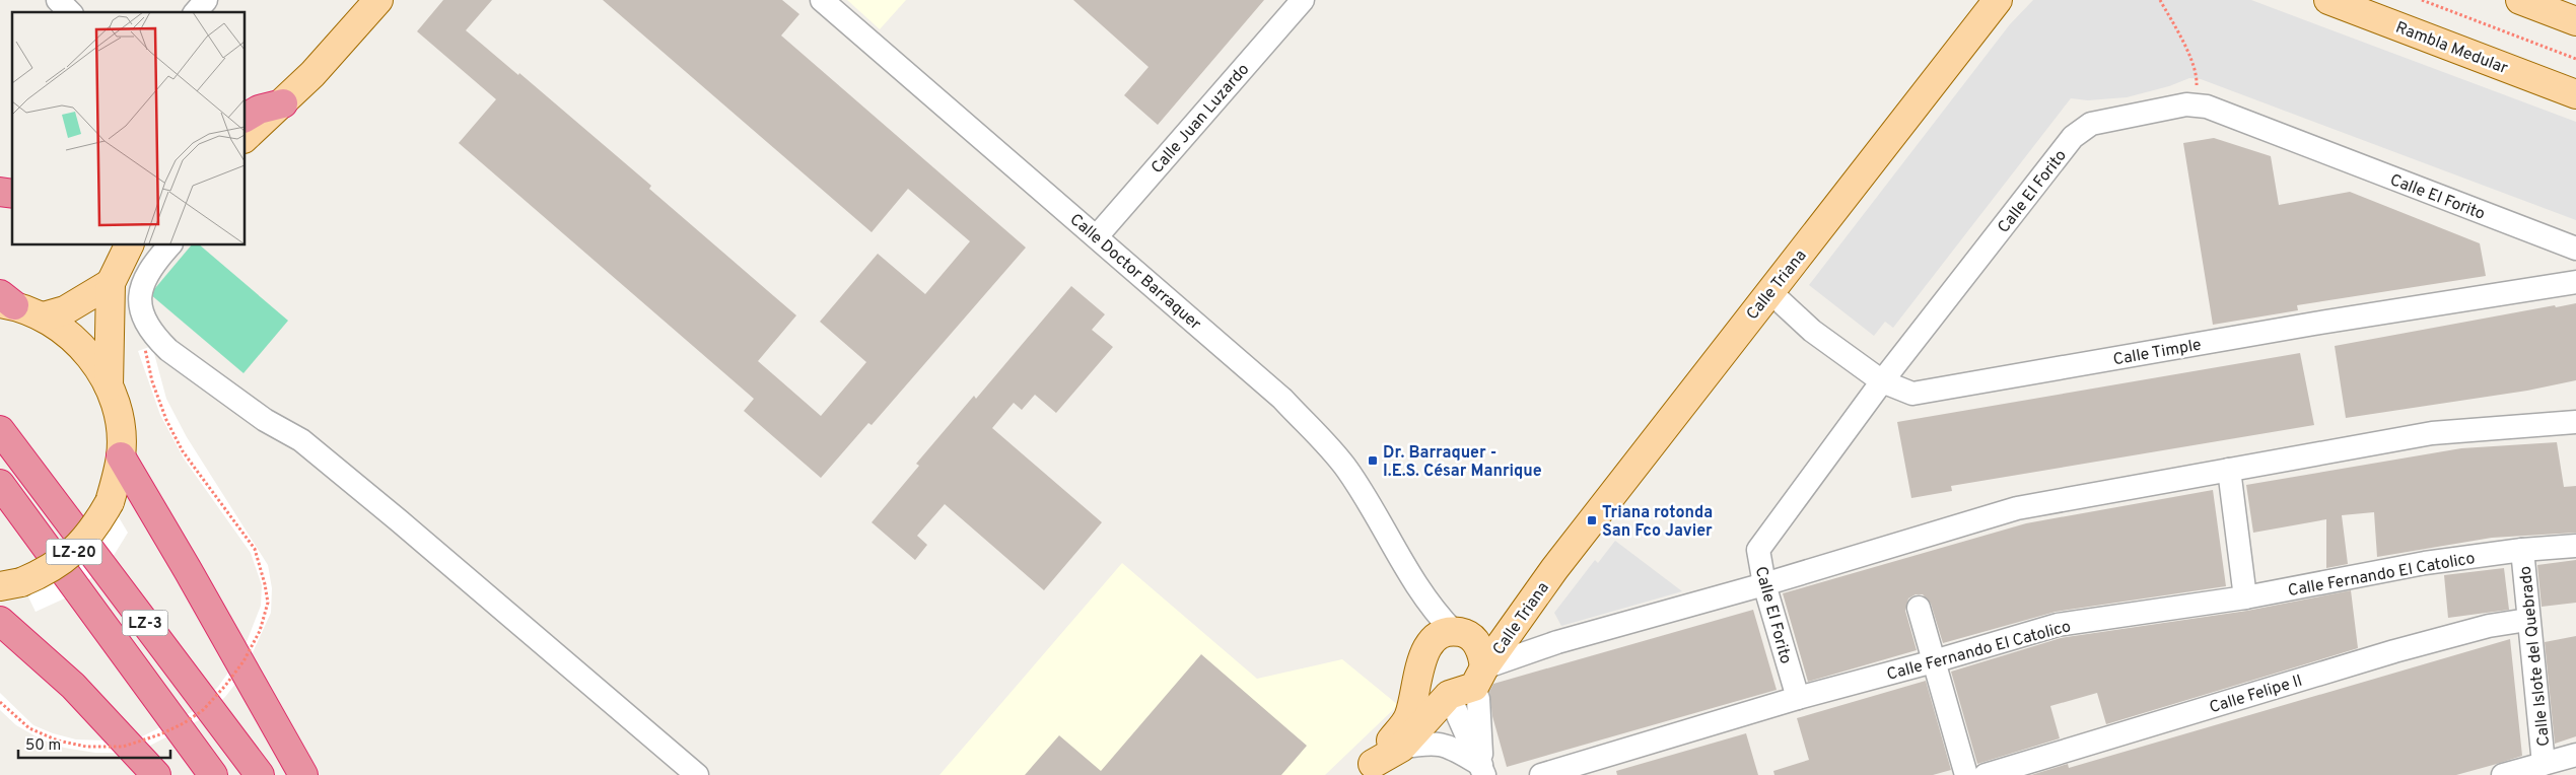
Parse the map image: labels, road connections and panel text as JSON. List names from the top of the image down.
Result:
{
  "streets": {
    "highway": ["LZ-3"],
    "main road": ["Rambla Medular", "Calle Triana", "LZ-20"],
    "street": [
      "Calle Juan Luzardo",
      "Calle El Forito",
      "Calle Doctor Barraquer",
      "Calle Timple",
      "Calle Fernando El Catolico",
      "Calle Islote del Quebrado",
      "Calle Felipe II"
    ]
  },
  "crossings": [
    ["Calle Juan Luzardo", "Calle Doctor Barraquer"],
    ["Calle El Forito", "Calle Timple"],
    ["Calle El Forito", "Calle Fernando El Catolico"],
    ["Calle Doctor Barraquer", "Calle Triana"],
    ["Calle Triana", "Calle Timple"],
    ["Calle Fernando El Catolico", "Calle Islote del Quebrado"],
    ["Calle Islote del Quebrado", "Calle Felipe II"]
  ],
  "places": {
    "transit": ["Dr. Barraquer - I.E.S. César Manrique", "Triana rotonda San Fco Javier"]
  },
  "scale_bar": "50 m"
}
